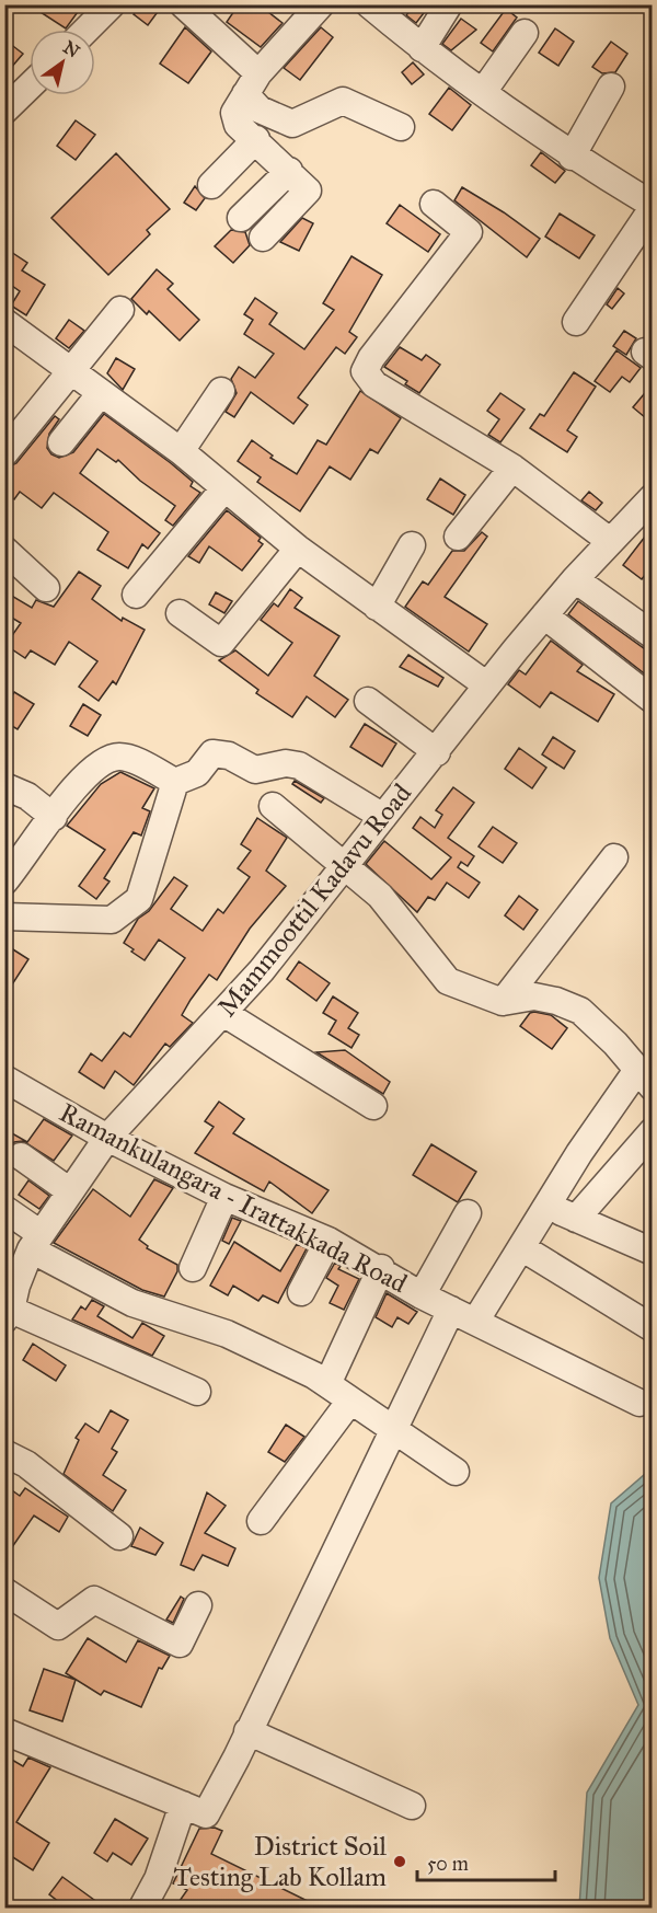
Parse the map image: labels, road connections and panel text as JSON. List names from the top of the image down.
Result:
{
  "streets": {
    "street": ["Mammoottil Kadavu Road", "Ramankulangara - Irattakkada Road"]
  },
  "crossings": [
    ["Mammoottil Kadavu Road", "Ramankulangara - Irattakkada Road"]
  ],
  "places": ["District Soil Testing Lab Kollam"],
  "scale_bar": "50 m",
  "north": "top right"
}
